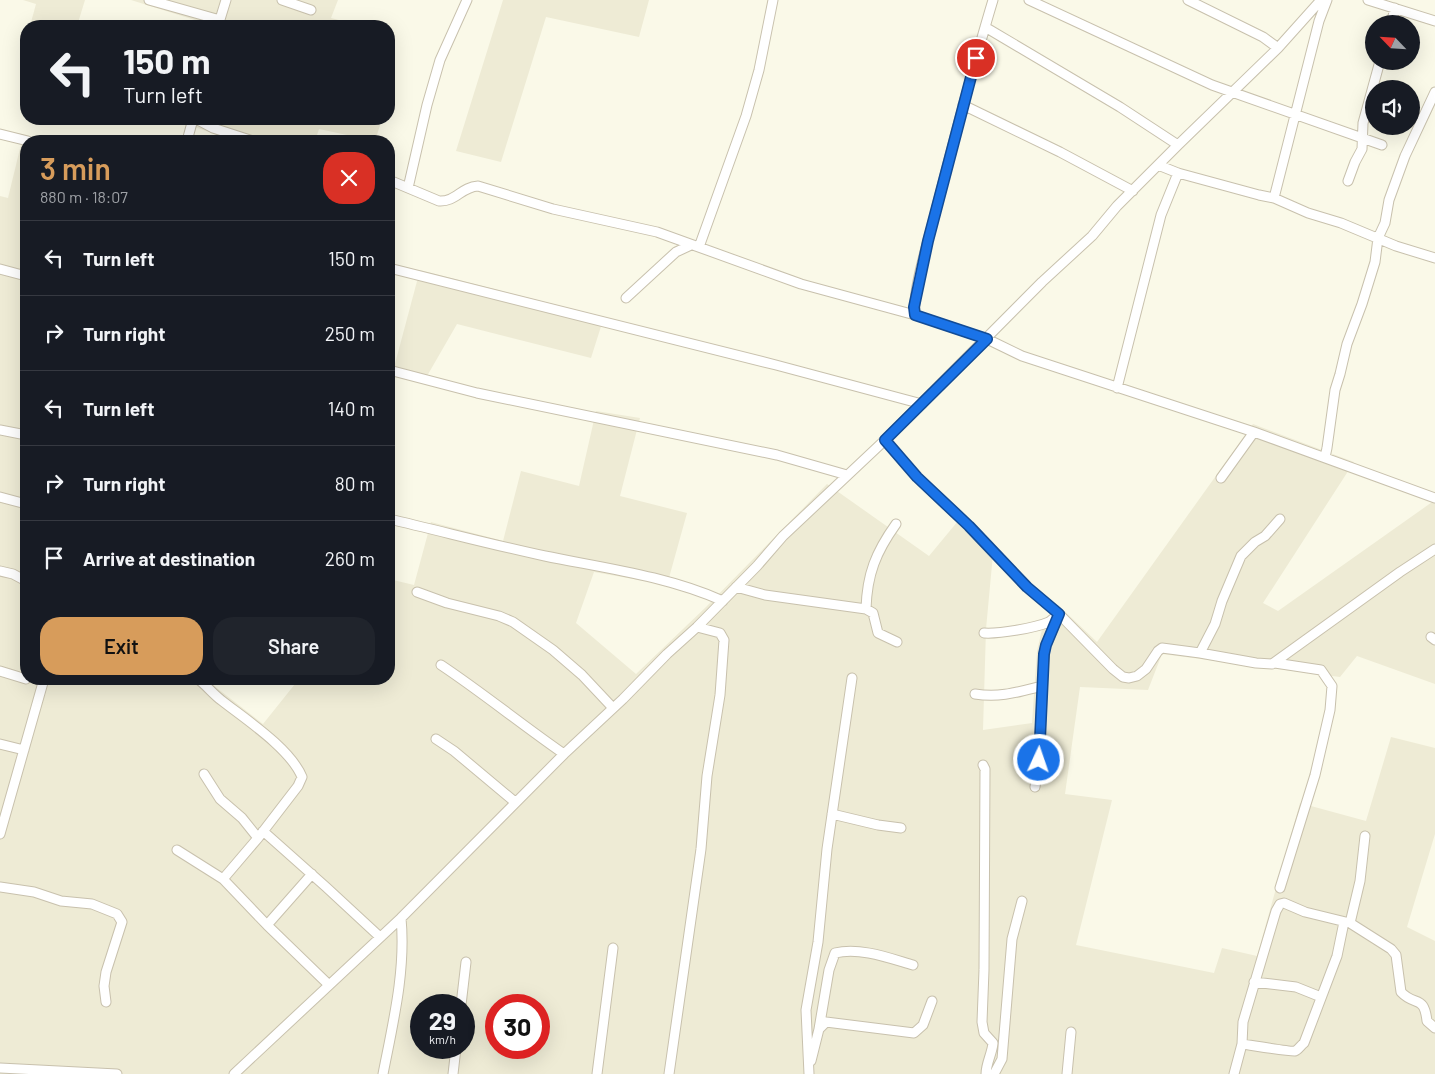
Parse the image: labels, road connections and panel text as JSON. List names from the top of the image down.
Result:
{
  "north": "top left",
  "page": {
    "turn": ["150 m", "Turn left"],
    "heading": ["3 min", "880 m · 18:07"],
    "list": [
      {
        "name": "Turn left",
        "value": "150 m"
      },
      {
        "name": "Turn right",
        "value": "250 m"
      },
      {
        "name": "Turn left",
        "value": "140 m"
      },
      {
        "name": "Turn right",
        "value": "80 m"
      },
      {
        "name": "Arrive at destination",
        "value": "260 m"
      }
    ],
    "buttons": ["Exit", "Share"],
    "speed": "29 km/h",
    "limit": "30"
  }
}
